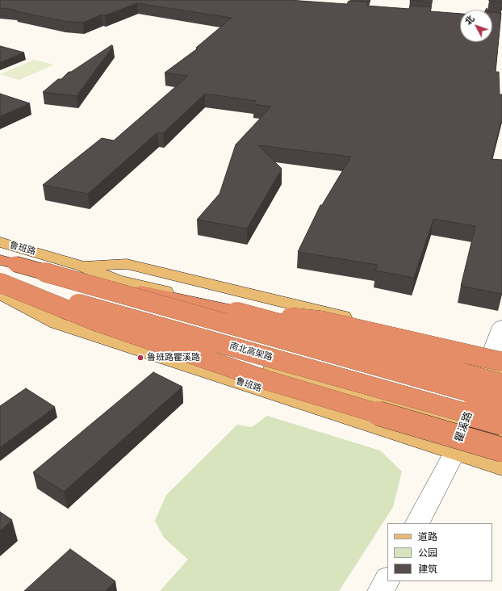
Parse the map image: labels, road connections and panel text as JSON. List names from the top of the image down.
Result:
{
  "streets": {
    "highway": ["南北高架路"],
    "main road": ["鲁班路"],
    "street": ["瞿溪路"]
  },
  "crossings": [
    ["鲁班路", "瞿溪路"]
  ],
  "places": ["鲁班路瞿溪路"],
  "legend": ["道路", "公园", "建筑"],
  "north": "top left"
}
